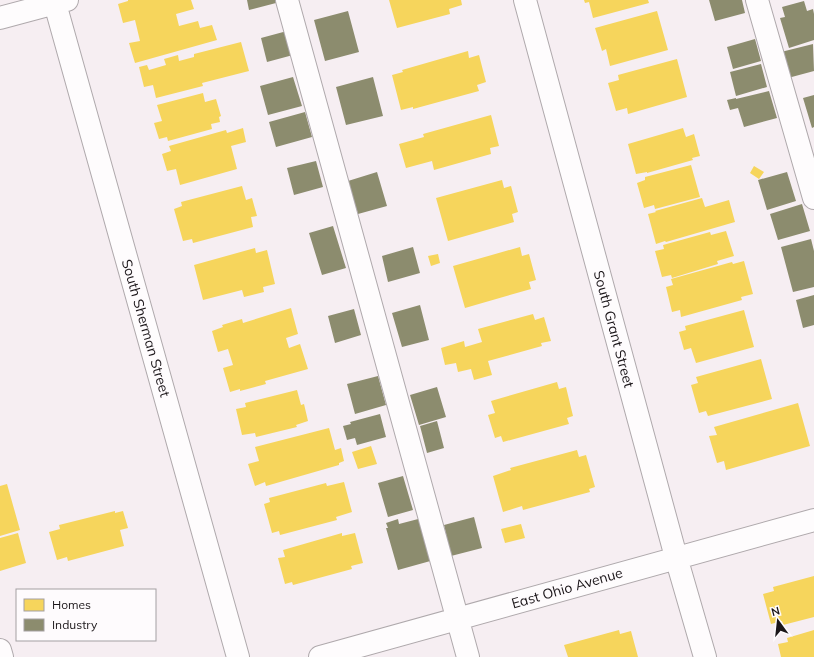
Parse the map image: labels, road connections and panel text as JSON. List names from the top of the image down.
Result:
{
  "streets": {
    "street": ["South Sherman Street", "South Grant Street", "East Ohio Avenue"]
  },
  "crossings": [
    ["South Grant Street", "East Ohio Avenue"]
  ],
  "legend": ["Homes", "Industry"],
  "north": "top"
}
